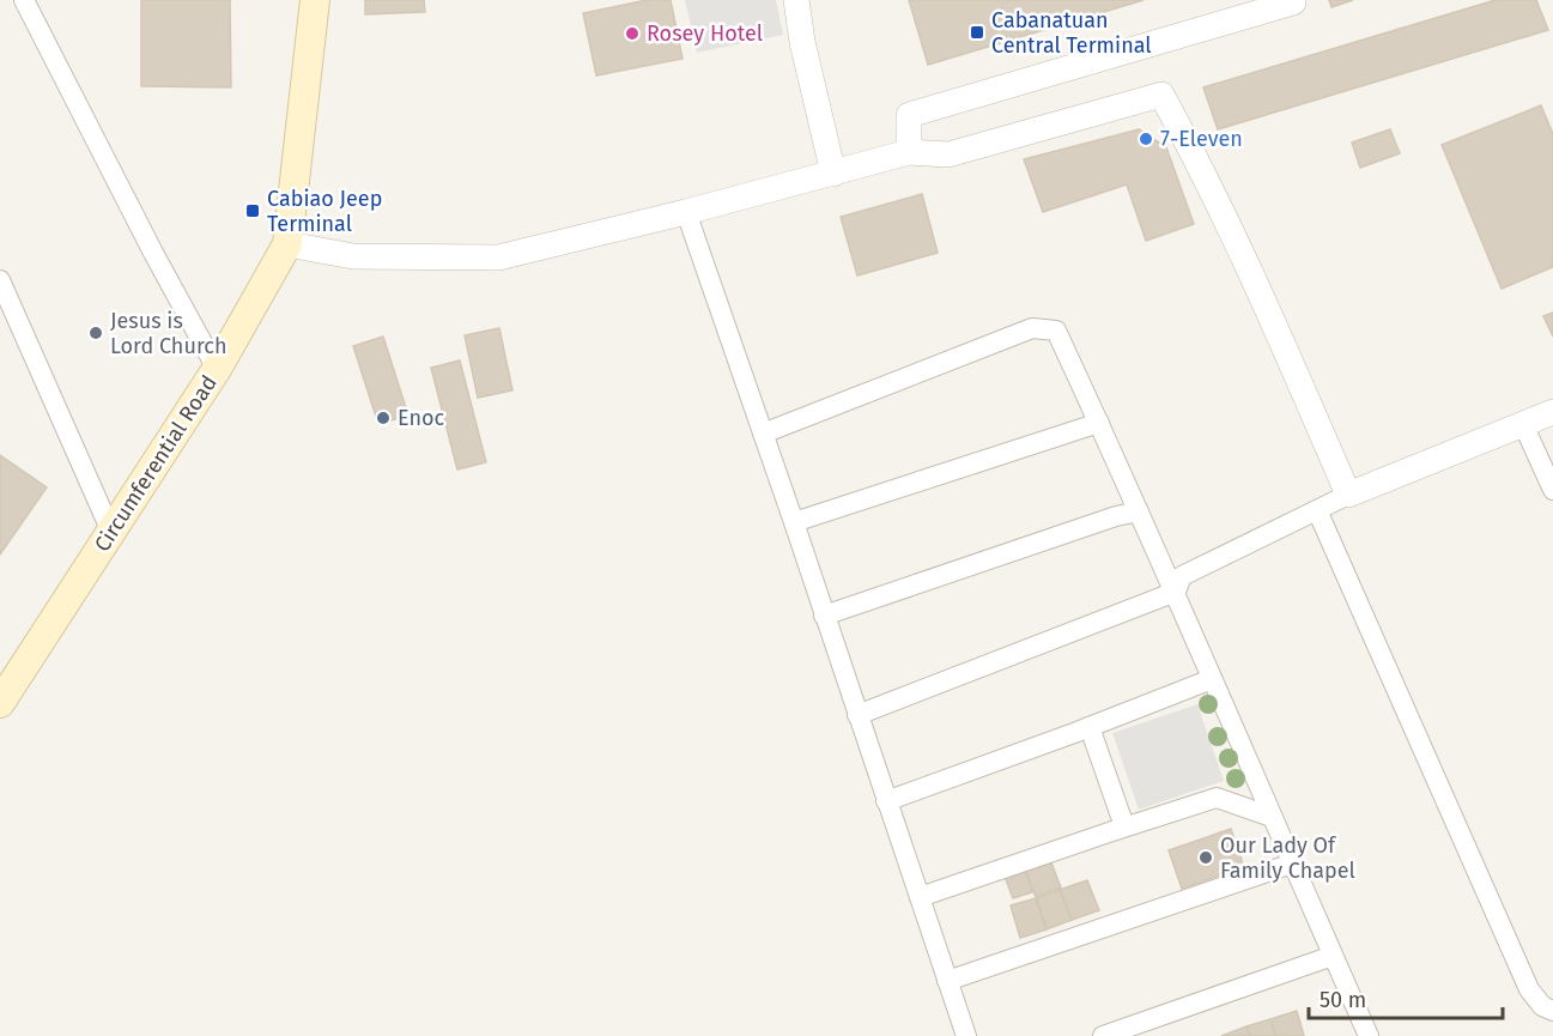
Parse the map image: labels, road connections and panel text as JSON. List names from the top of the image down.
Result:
{
  "streets": {
    "main road": ["Circumferential Road"]
  },
  "places": {
    "transit": ["Cabanatuan Central Terminal", "Cabiao Jeep Terminal"],
    "other": [
      "Rosey Hotel",
      "7-Eleven",
      "Jesus is Lord Church",
      "Enoc",
      "Our Lady Of Family Chapel"
    ]
  },
  "scale_bar": "50 m"
}
